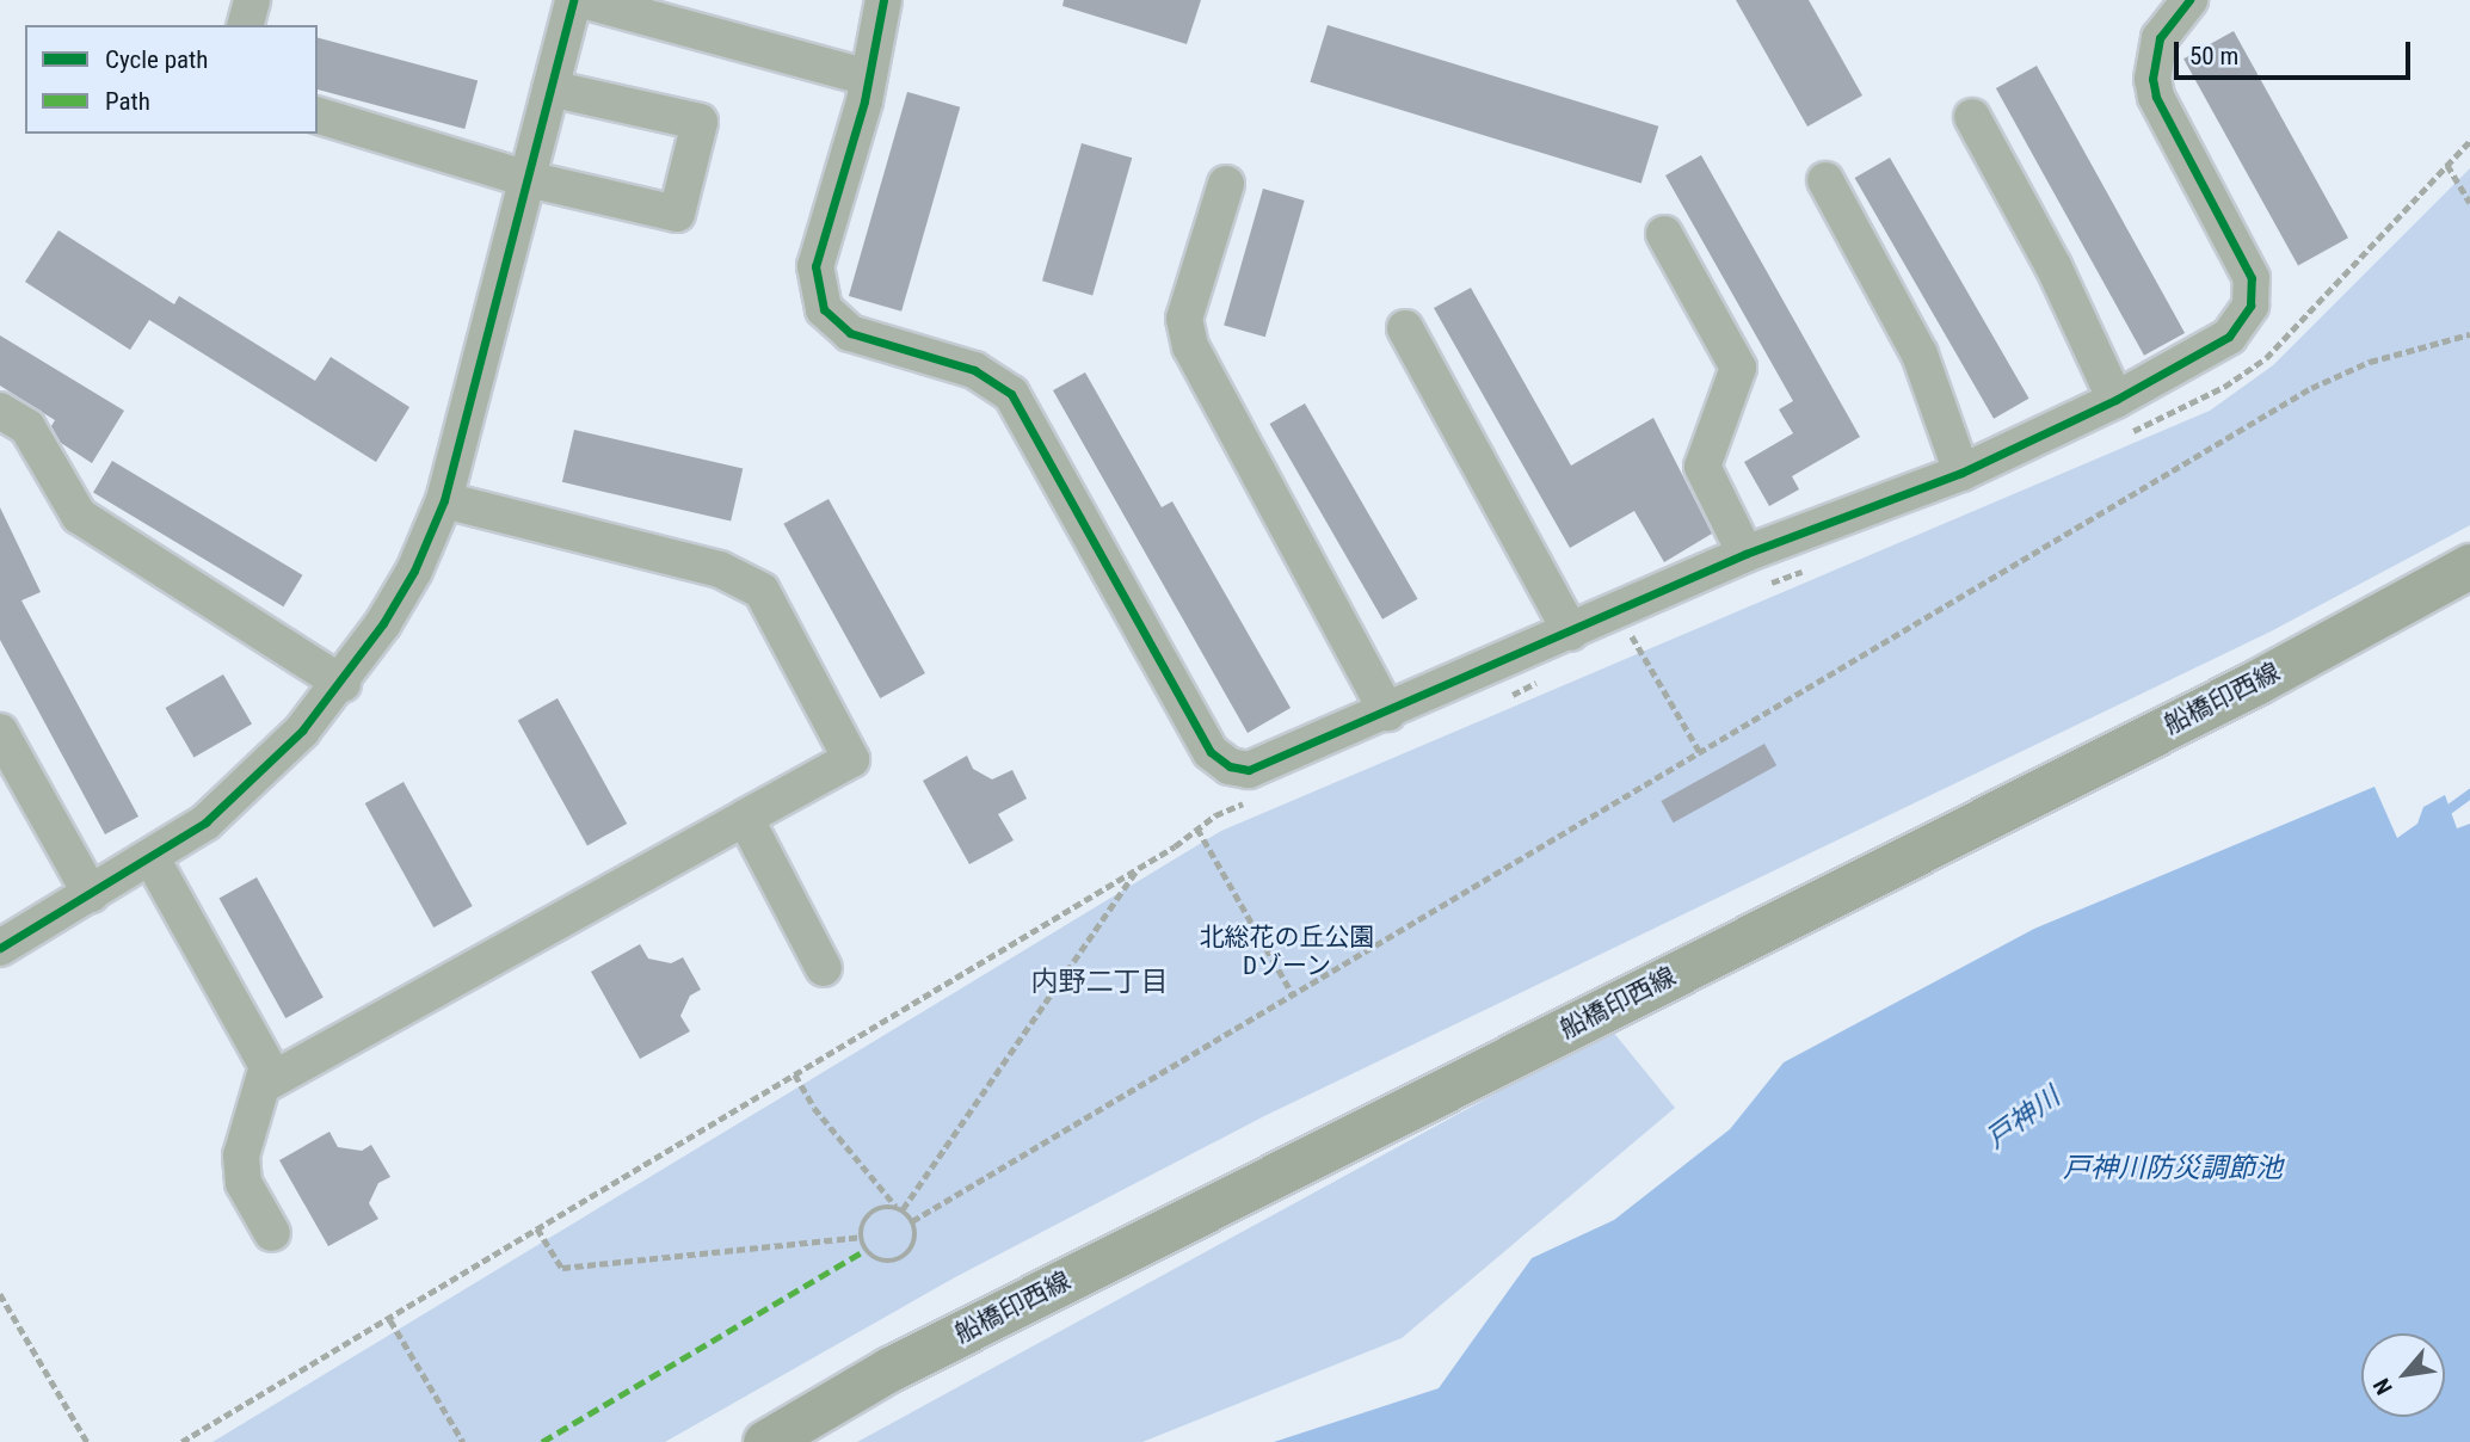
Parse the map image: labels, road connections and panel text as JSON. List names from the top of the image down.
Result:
{
  "streets": {
    "main road": ["船橋印西線"]
  },
  "districts": ["内野二丁目"],
  "water": ["戸神川", "戸神川防災調節池"],
  "parks": ["北総花の丘公園 Dゾーン"],
  "legend": ["Cycle path", "Path"],
  "scale_bar": "50 m",
  "north": "bottom left"
}
